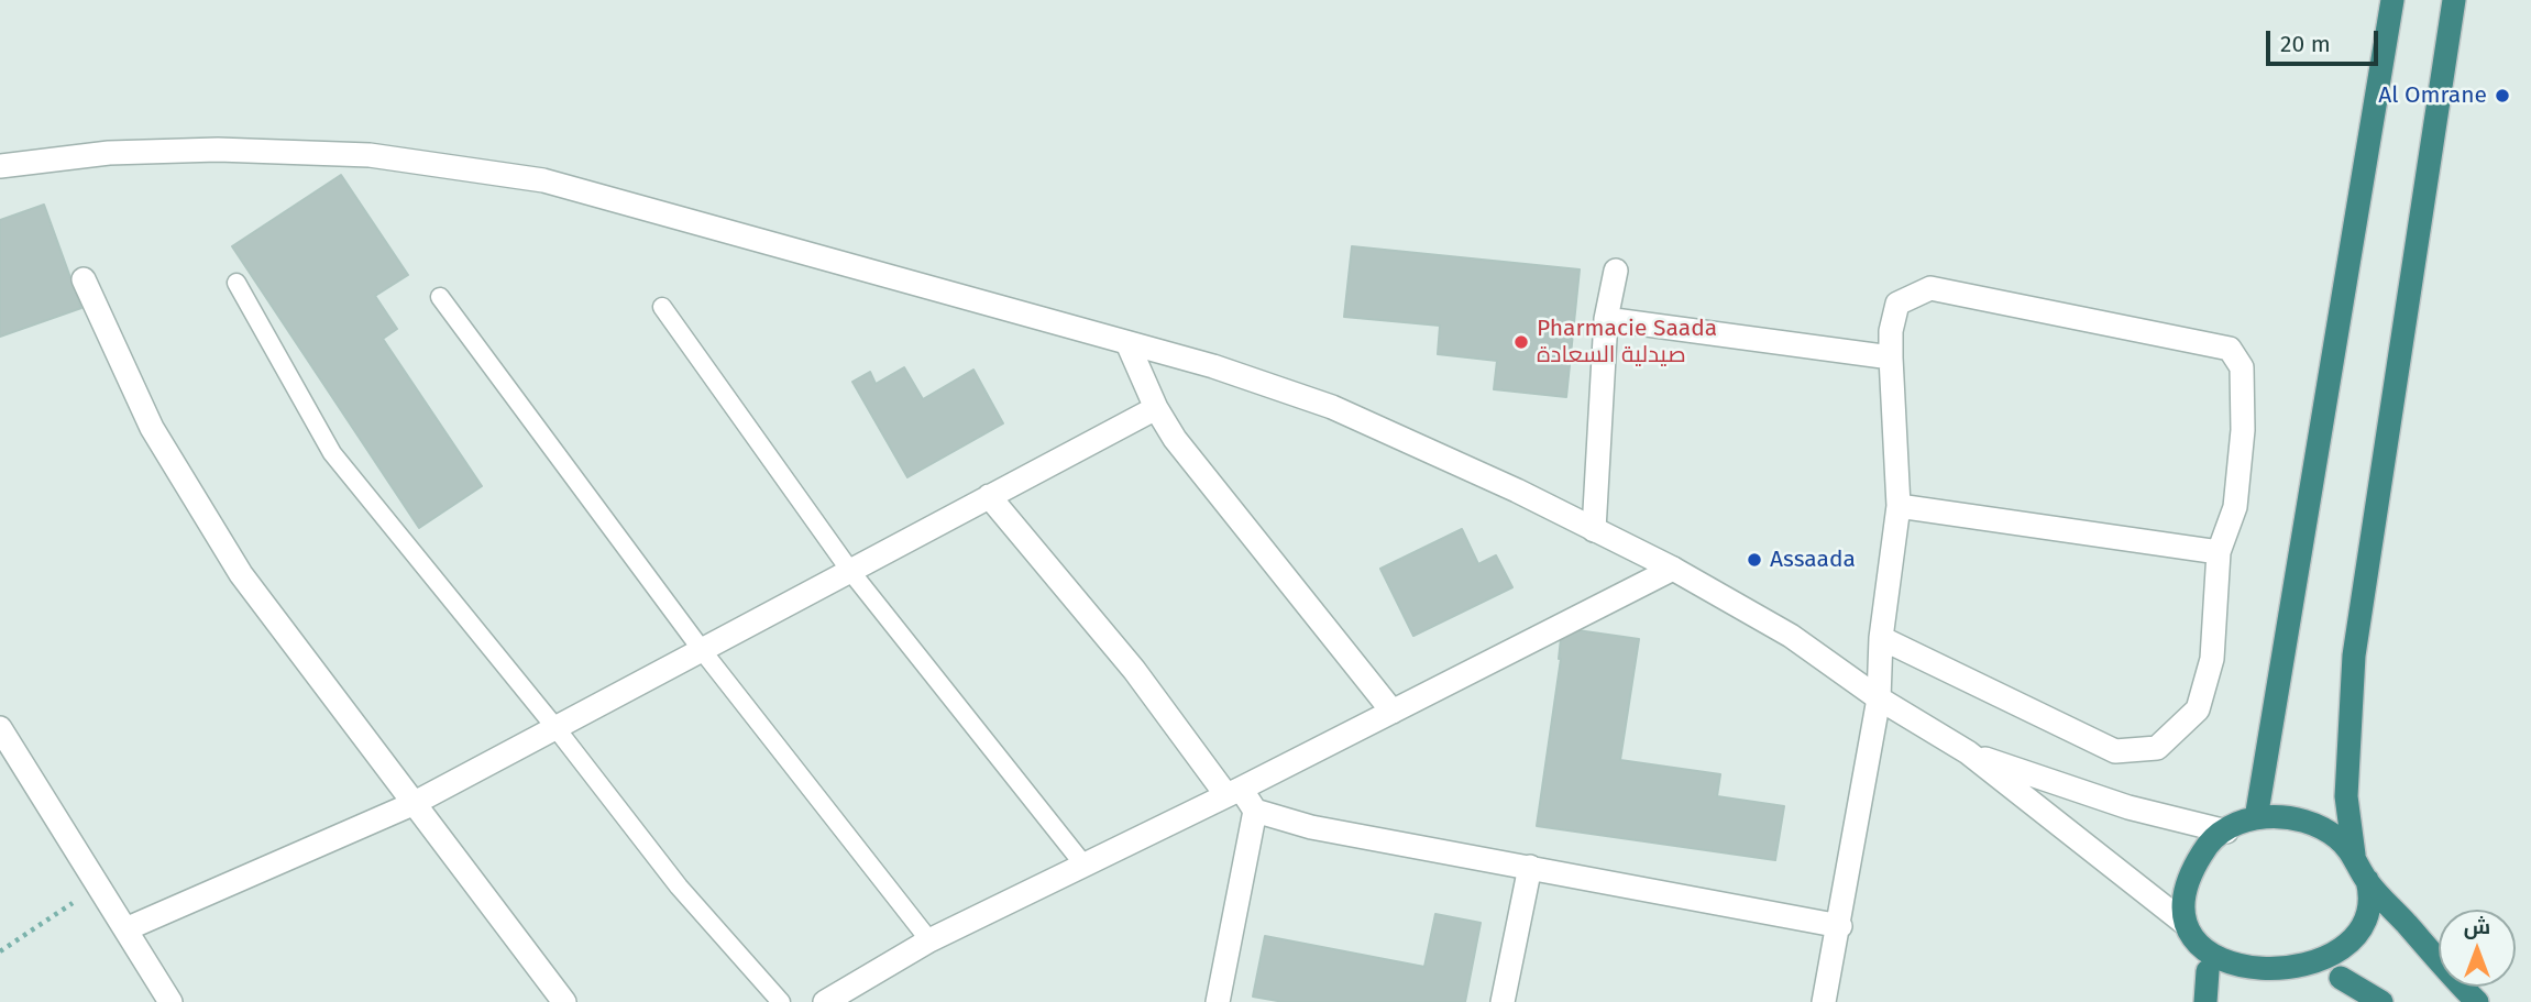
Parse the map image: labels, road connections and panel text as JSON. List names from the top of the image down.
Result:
{
  "places": ["Al Omrane", "Pharmacie Saada صيدلية السعادة", "Assaada"],
  "scale_bar": "20 m",
  "north": "top"
}
